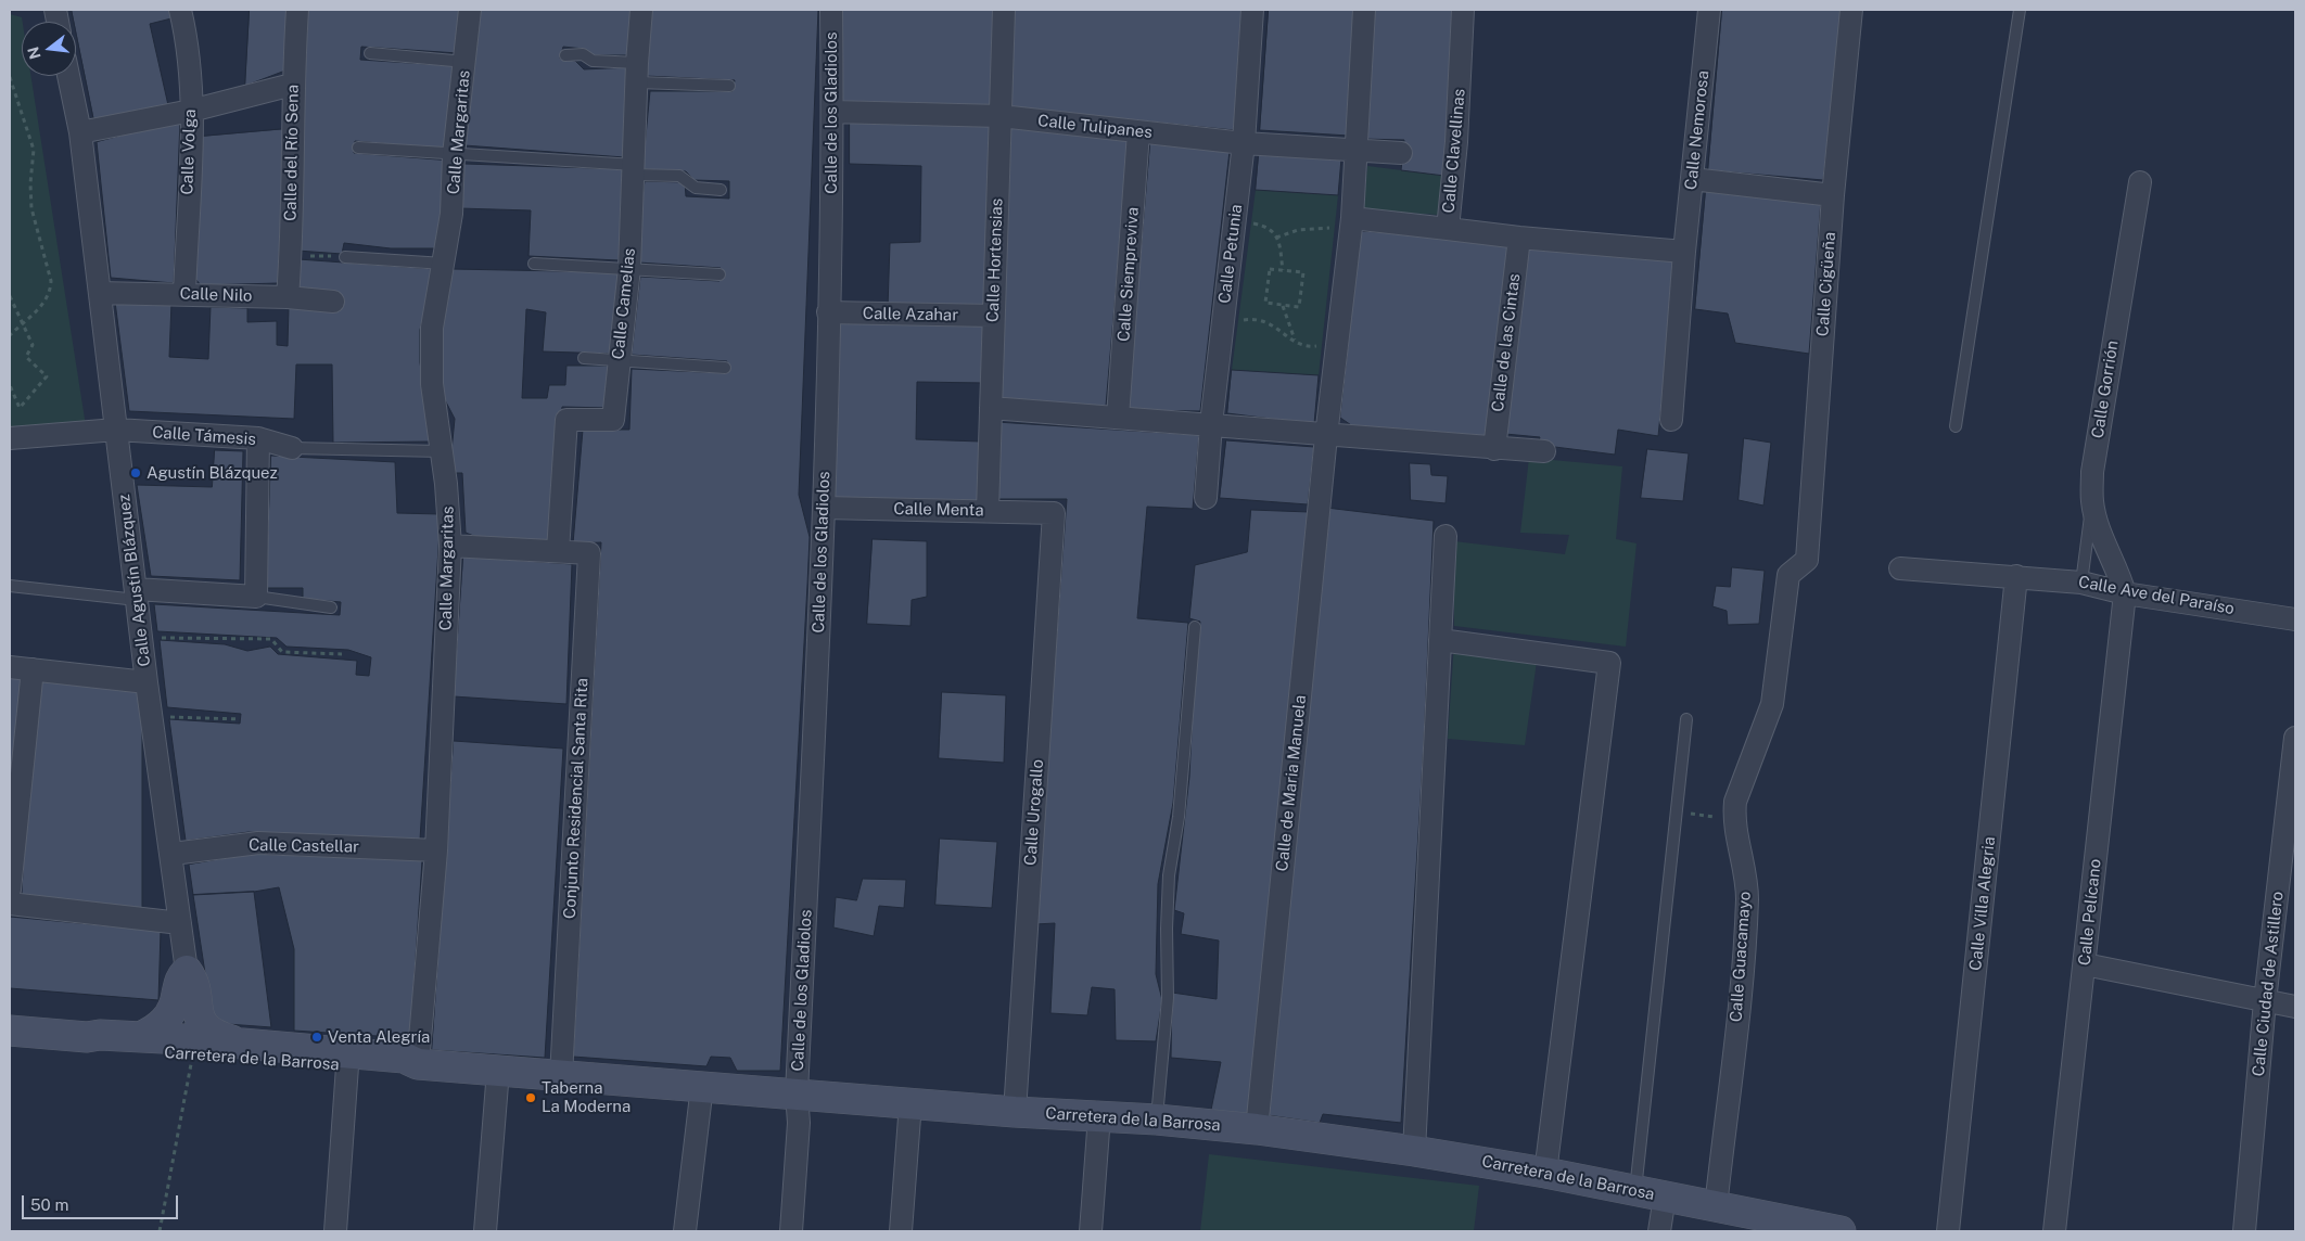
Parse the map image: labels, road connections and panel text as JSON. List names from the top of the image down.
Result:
{
  "streets": {
    "street": [
      "Calle de los Gladiolos",
      "Calle Tulipanes",
      "Calle Nemorosa",
      "Calle Margaritas",
      "Calle Clavellinas",
      "Calle Volga",
      "Calle del Río Sena",
      "Calle Petunia",
      "Calle Hortensias",
      "Calle Siempreviva",
      "Calle Cigüeña",
      "Calle Nilo",
      "Calle Camelias",
      "Calle Azahar",
      "Calle de las Cintas",
      "Calle Gorrión",
      "Calle Támesis",
      "Calle Menta",
      "Calle Agustín Blázquez",
      "Calle Ave del Paraíso",
      "Calle de Maria Manuela",
      "Conjunto Residencial Santa Rita",
      "Calle Urogallo",
      "Calle Castellar",
      "Calle Villa Alegria",
      "Calle Pelícano",
      "Calle Guacamayo",
      "Calle Ciudad de Astillero",
      "Carretera de la Barrosa"
    ]
  },
  "crossings": [
    ["Calle de los Gladiolos", "Calle Tulipanes"],
    ["Calle de los Gladiolos", "Calle Azahar"],
    ["Calle de los Gladiolos", "Calle Menta"],
    ["Calle de los Gladiolos", "Carretera de la Barrosa"],
    ["Calle Tulipanes", "Calle Petunia"],
    ["Calle Tulipanes", "Calle Hortensias"],
    ["Calle Tulipanes", "Calle Siempreviva"],
    ["Calle Tulipanes", "Calle de Maria Manuela"],
    ["Calle Margaritas", "Calle Castellar"],
    ["Calle Margaritas", "Carretera de la Barrosa"],
    ["Calle Clavellinas", "Calle de Maria Manuela"],
    ["Calle Volga", "Calle Nilo"],
    ["Calle del Río Sena", "Calle Nilo"],
    ["Calle Hortensias", "Calle Azahar"],
    ["Calle Hortensias", "Calle Menta"],
    ["Calle Cigüeña", "Calle Guacamayo"],
    ["Calle Nilo", "Calle Agustín Blázquez"],
    ["Calle Camelias", "Conjunto Residencial Santa Rita"],
    ["Calle Gorrión", "Calle Ave del Paraíso"],
    ["Calle Gorrión", "Calle Pelícano"],
    ["Calle Támesis", "Calle Agustín Blázquez"],
    ["Calle Menta", "Calle Urogallo"],
    ["Calle Agustín Blázquez", "Calle Castellar"],
    ["Calle Agustín Blázquez", "Carretera de la Barrosa"],
    ["Calle Ave del Paraíso", "Calle Villa Alegria"],
    ["Calle Ave del Paraíso", "Calle Pelícano"],
    ["Calle de Maria Manuela", "Carretera de la Barrosa"],
    ["Conjunto Residencial Santa Rita", "Carretera de la Barrosa"],
    ["Calle Urogallo", "Carretera de la Barrosa"],
    ["Calle Guacamayo", "Carretera de la Barrosa"]
  ],
  "places": ["Agustín Blázquez", "Venta Alegría", "Taberna La Moderna"],
  "scale_bar": "50 m",
  "north": "left"
}
